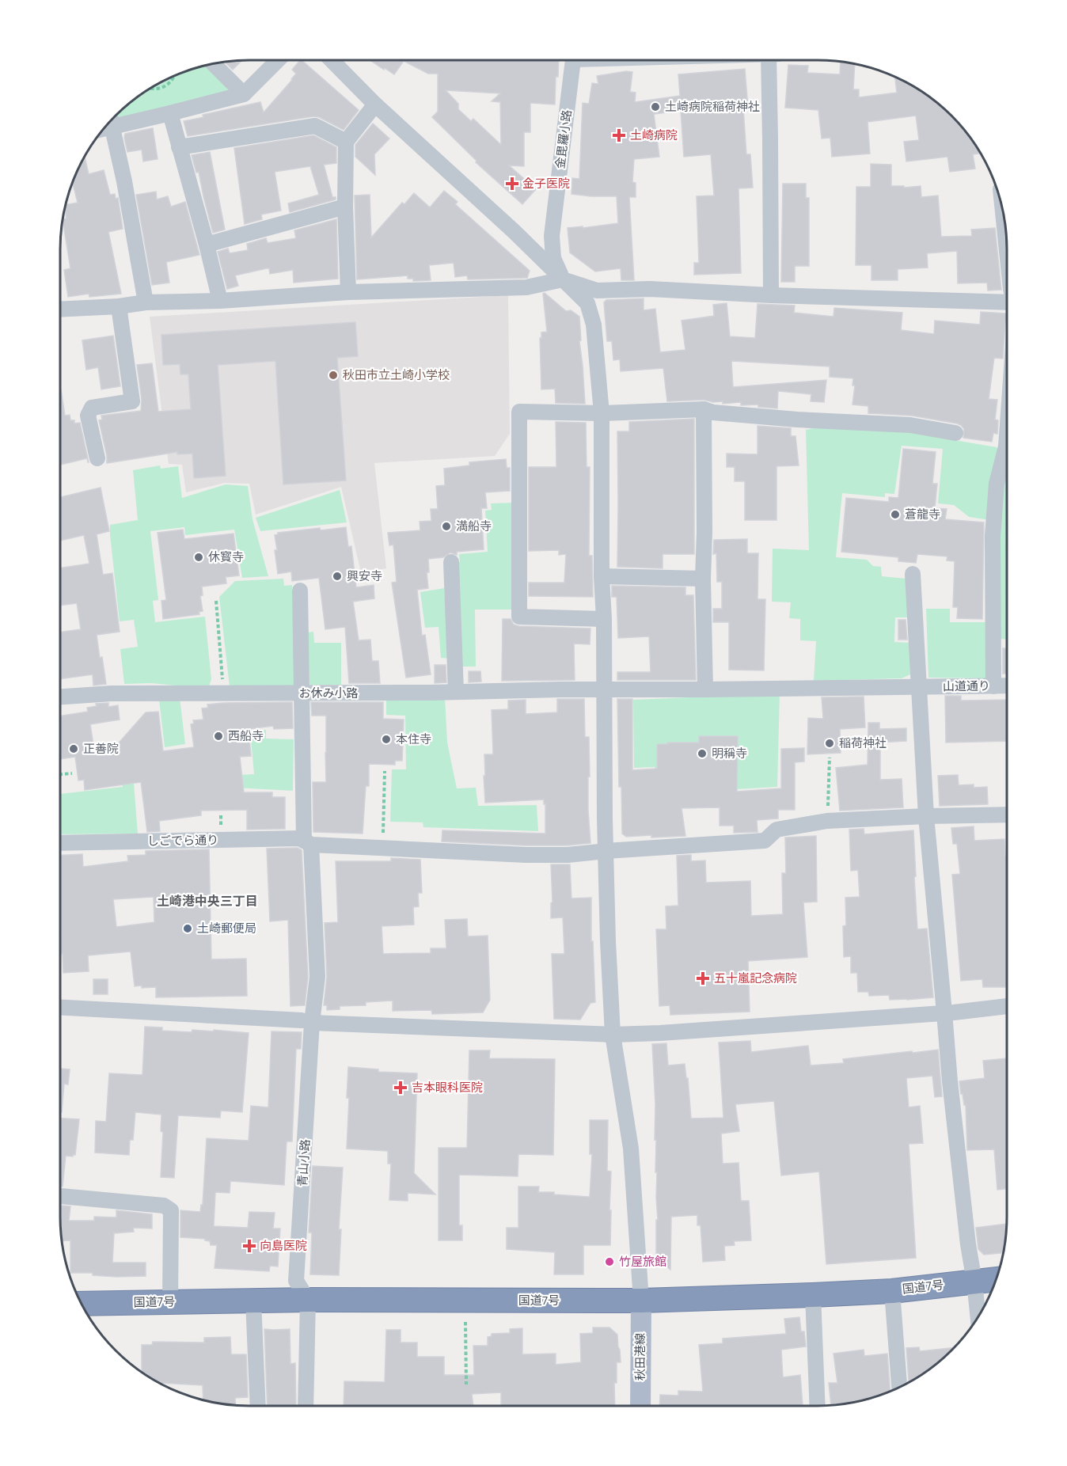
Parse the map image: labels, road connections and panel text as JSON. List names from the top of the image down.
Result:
{
  "streets": {
    "highway": ["国道7号"],
    "main road": ["秋田港線"],
    "street": [
      "金毘羅小路",
      "山道通り",
      "お休み小路",
      "しごでら通り",
      "青山小路"
    ]
  },
  "crossings": [
    ["山道通り", "お休み小路"],
    ["お休み小路", "青山小路"],
    ["しごでら通り", "青山小路"],
    ["青山小路", "国道7号"],
    ["国道7号", "秋田港線"]
  ],
  "districts": ["土崎港中央三丁目"],
  "places": {
    "other": [
      "土崎病院稲荷神社",
      "秋田市立土崎小学校",
      "蒼龍寺",
      "満船寺",
      "休寳寺",
      "興安寺",
      "西船寺",
      "本住寺",
      "稲荷神社",
      "正善院",
      "明稱寺",
      "土崎郵便局",
      "竹屋旅館"
    ],
    "health": [
      "土崎病院",
      "金子医院",
      "五十嵐記念病院",
      "吉本眼科医院",
      "向島医院"
    ]
  }
}
